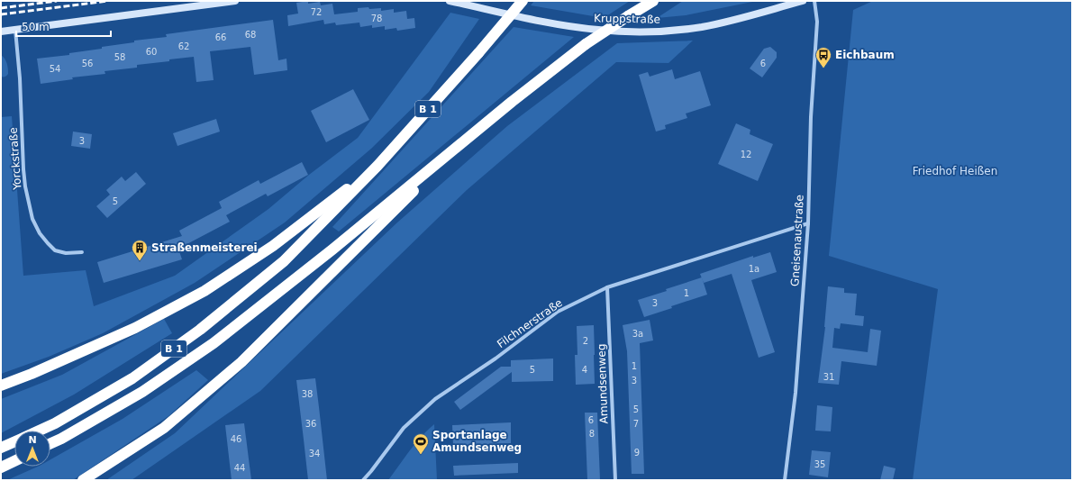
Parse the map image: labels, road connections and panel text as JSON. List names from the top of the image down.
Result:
{
  "streets": {
    "highway": ["B 1"],
    "street": [
      "Kruppstraße",
      "Yorckstraße",
      "Gneisenaustraße",
      "Filchnerstraße",
      "Amundsenweg"
    ]
  },
  "crossings": [
    ["Gneisenaustraße", "Filchnerstraße"],
    ["Filchnerstraße", "Amundsenweg"]
  ],
  "parks": ["Friedhof Heißen"],
  "places": {
    "bus stop": ["Eichbaum"],
    "building": ["Straßenmeisterei"],
    "sports": ["Sportanlage Amundsenweg"]
  },
  "house_numbers": [
    "72",
    "78",
    "68",
    "66",
    "62",
    "60",
    "58",
    "56",
    "6",
    "54",
    "3",
    "12",
    "5",
    "1a",
    "1",
    "3",
    "3a",
    "2",
    "1",
    "5",
    "4",
    "31",
    "3",
    "38",
    "5",
    "6",
    "36",
    "7",
    "8",
    "46",
    "9",
    "34",
    "35",
    "44"
  ],
  "scale_bar": "50 m",
  "north": "top"
}
